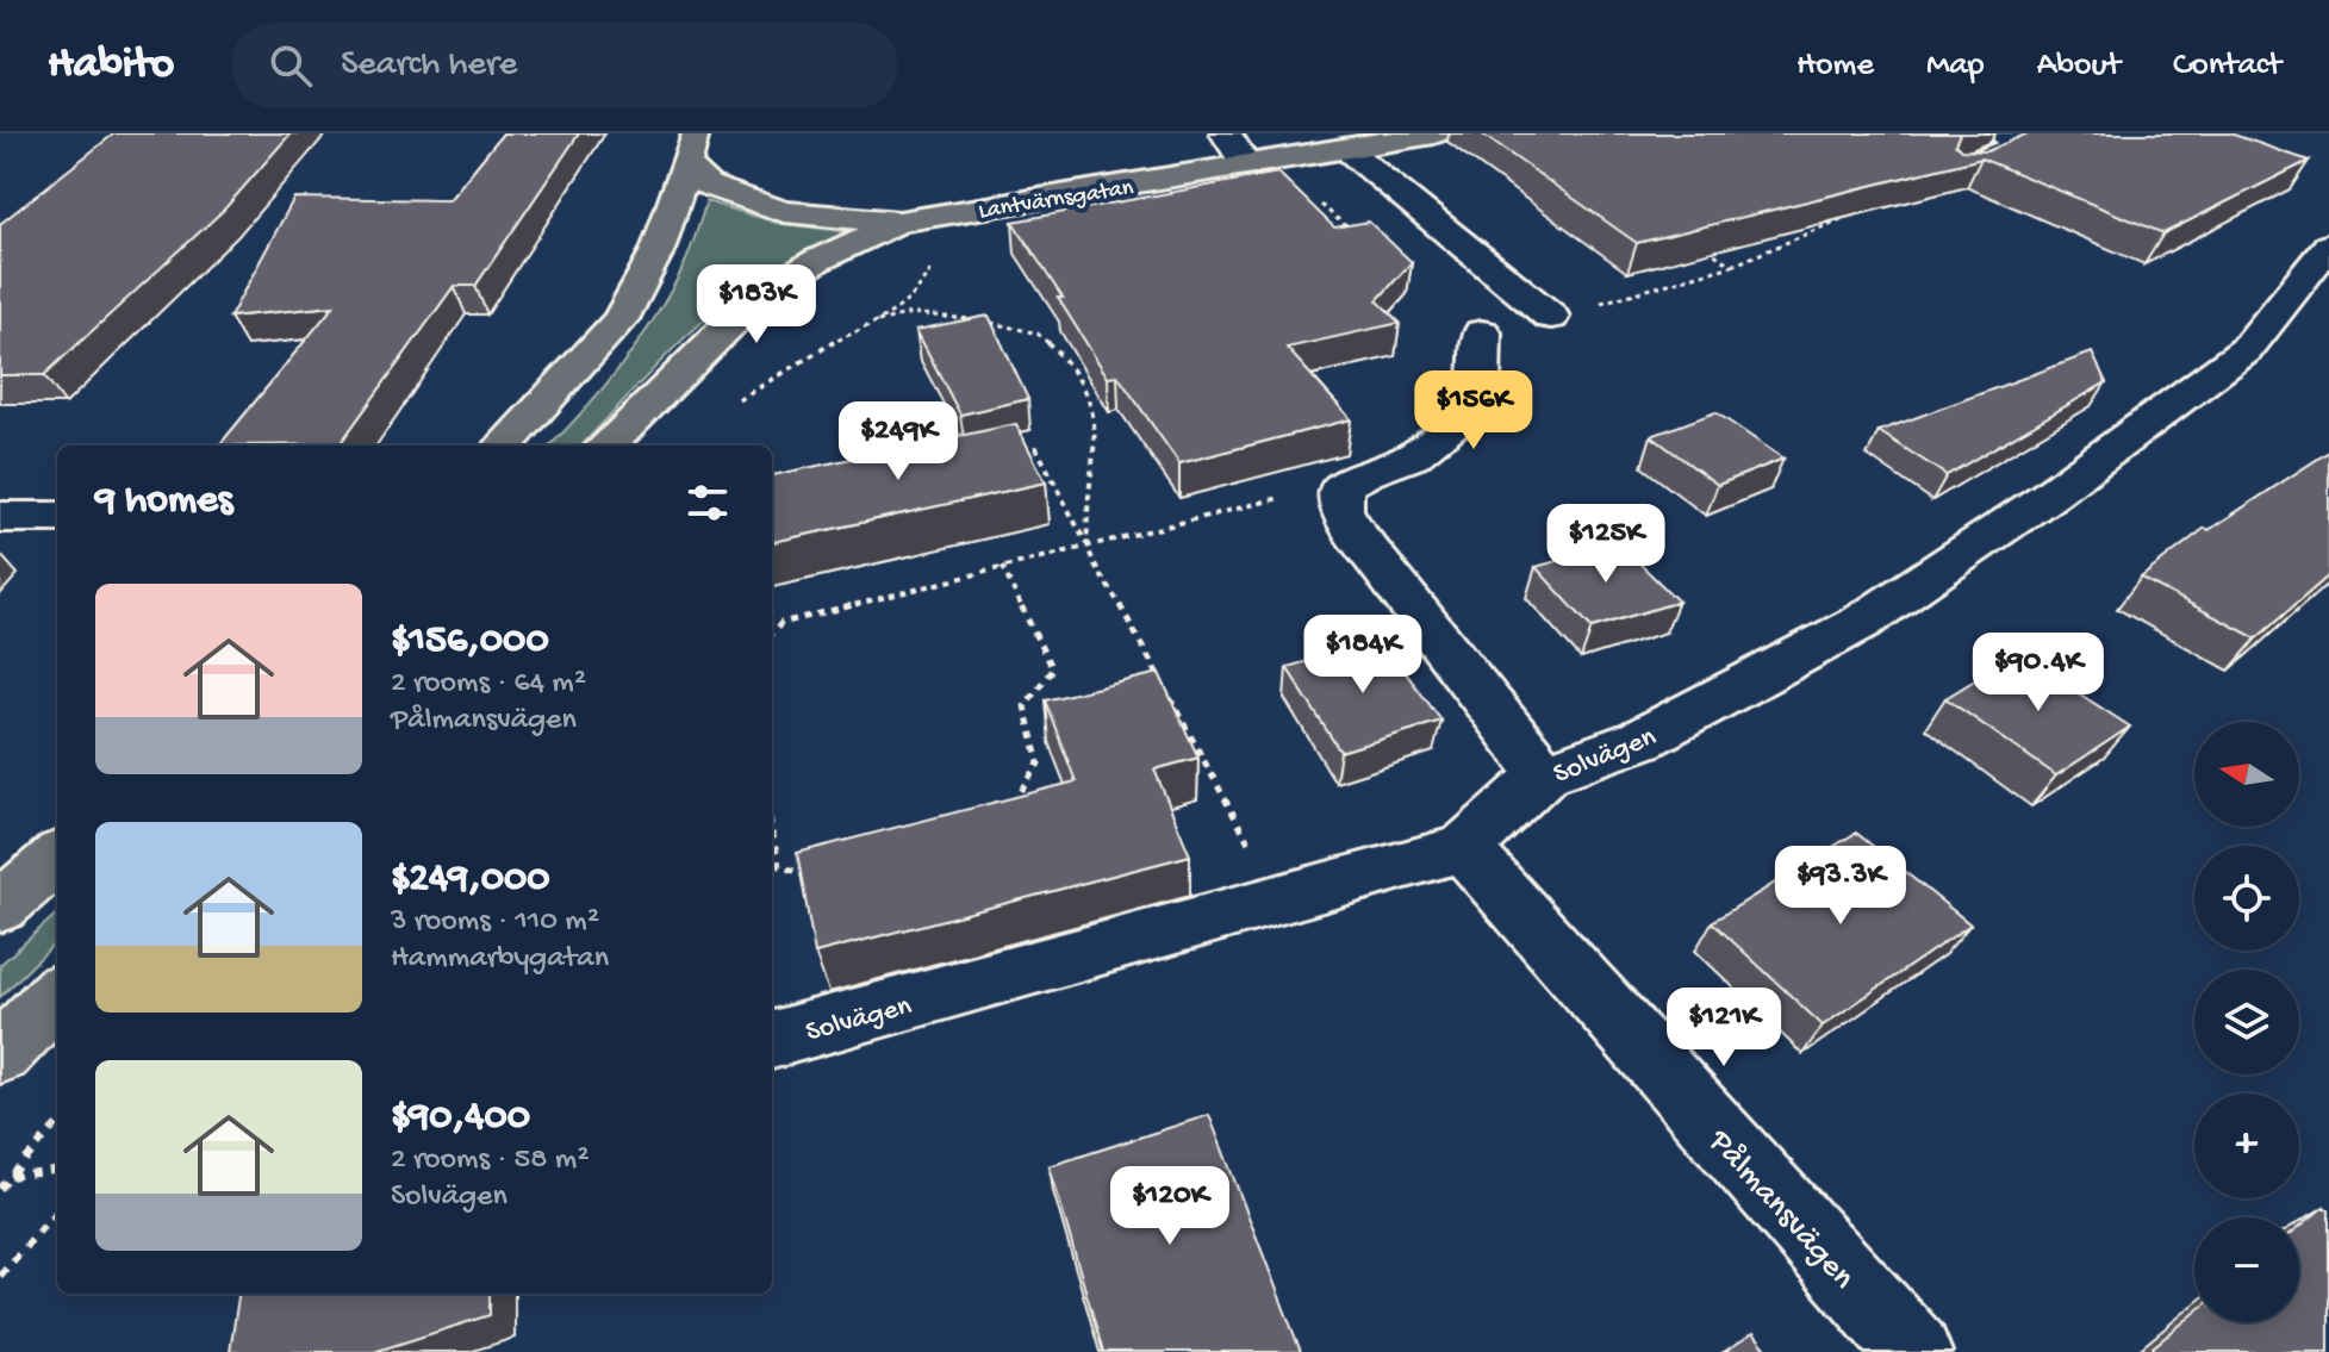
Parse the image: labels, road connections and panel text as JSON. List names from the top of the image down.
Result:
{
  "streets": {
    "main road": ["Lantvärnsgatan"],
    "street": ["Solvägen", "Pålmansvägen"]
  },
  "crossings": [
    ["Solvägen", "Pålmansvägen"]
  ],
  "north": "left",
  "page": {
    "header": "Habito",
    "search": "Search here",
    "nav": [
      "Home",
      "Map",
      "About",
      "Contact"
    ],
    "price": [
      "$183K",
      "$156K",
      "$249K",
      "$125K",
      "$184K",
      "$90.4K",
      "$93.3K",
      "$121K",
      "$120K"
    ],
    "heading": "9 homes",
    "list": [
      {
        "name": "$156,000",
        "note": "2 rooms · 64 m² · Pålmansvägen"
      },
      {
        "name": "$249,000",
        "note": "3 rooms · 110 m² · Hammarbygatan"
      },
      {
        "name": "$90,400",
        "note": "2 rooms · 58 m² · Solvägen"
      }
    ],
    "map_buttons": ["+", "−"]
  }
}
